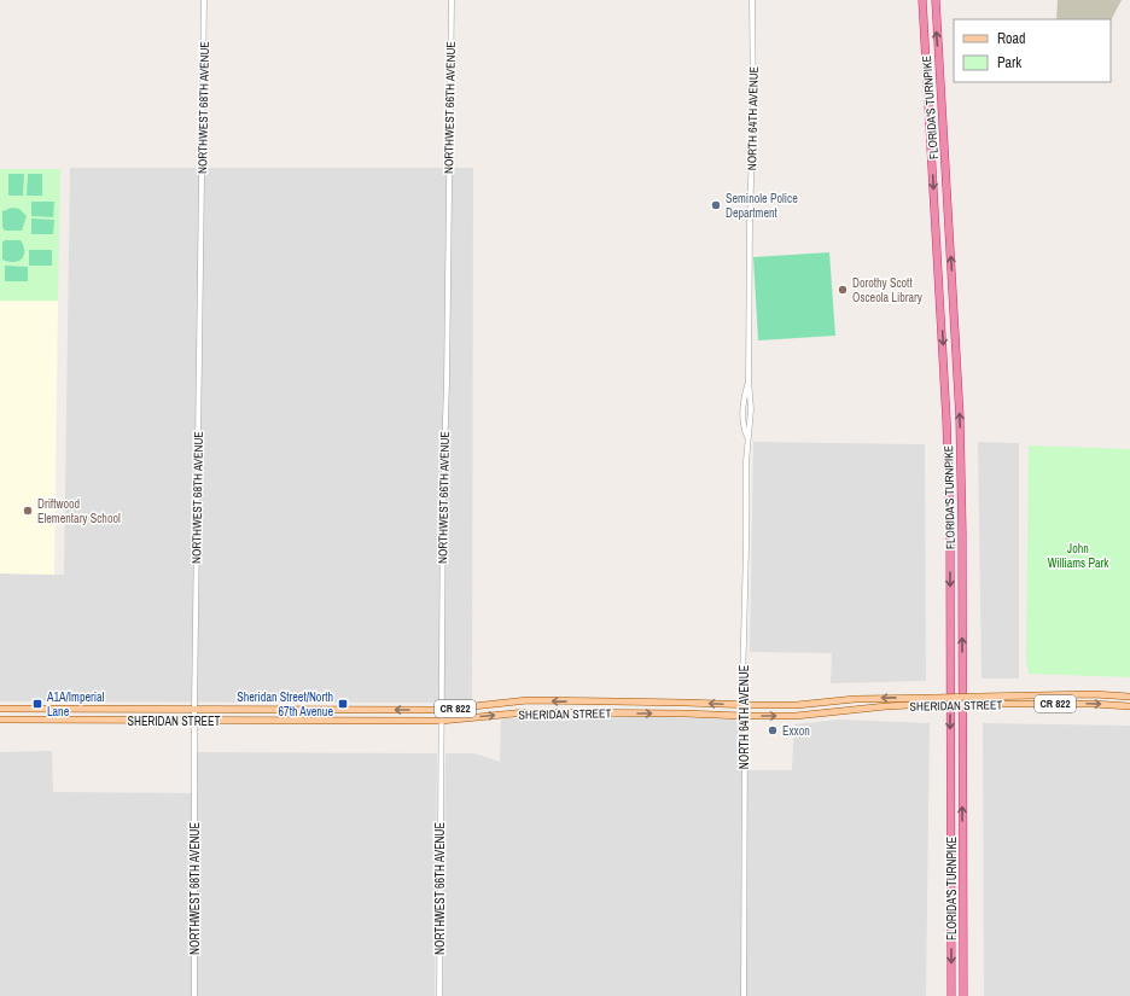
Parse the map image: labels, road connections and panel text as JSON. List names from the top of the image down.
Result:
{
  "streets": {
    "highway": ["FLORIDA'S TURNPIKE"],
    "main road": ["CR 822", "SHERIDAN STREET"],
    "street": ["NORTHWEST 68TH AVENUE", "NORTHWEST 66TH AVENUE", "NORTH 64TH AVENUE"]
  },
  "crossings": [
    ["NORTHWEST 68TH AVENUE", "SHERIDAN STREET"],
    ["NORTHWEST 66TH AVENUE", "SHERIDAN STREET"],
    ["NORTH 64TH AVENUE", "SHERIDAN STREET"]
  ],
  "parks": ["John Williams Park"],
  "places": {
    "other": [
      "Seminole Police Department",
      "Dorothy Scott Osceola Library",
      "Driftwood Elementary School",
      "Exxon"
    ],
    "transit": ["A1A/Imperial Lane", "Sheridan Street/North 67th Avenue"]
  },
  "legend": ["Road", "Park"]
}
